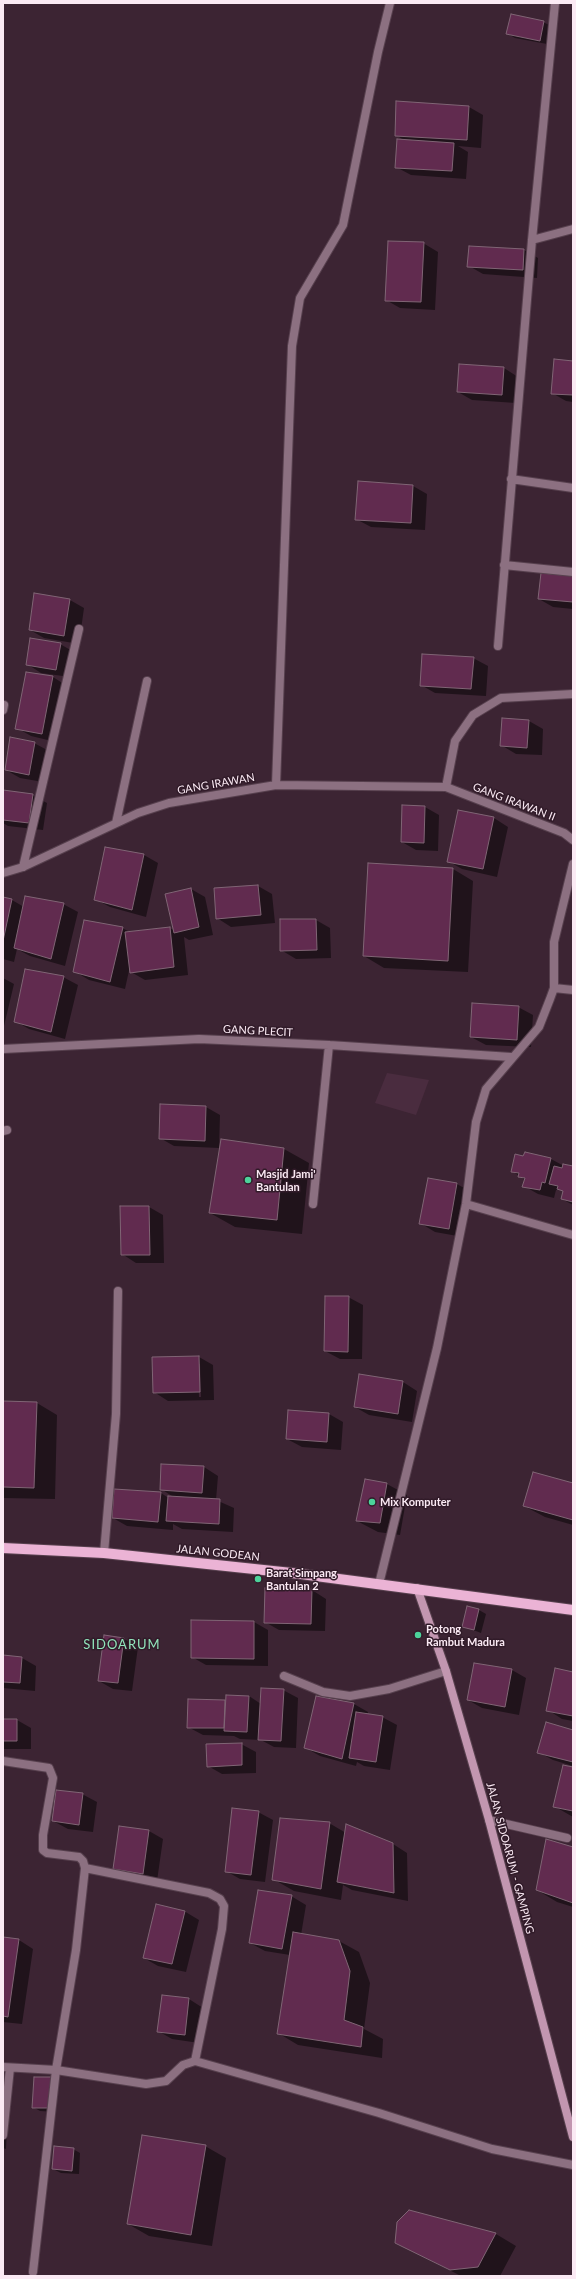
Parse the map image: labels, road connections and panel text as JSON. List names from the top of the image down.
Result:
{
  "streets": {
    "main road": ["JALAN GODEAN", "JALAN SIDOARUM - GAMPING"],
    "street": ["GANG IRAWAN", "GANG IRAWAN II", "GANG PLECIT"]
  },
  "crossings": [
    ["GANG IRAWAN", "GANG IRAWAN II"],
    ["JALAN GODEAN", "JALAN SIDOARUM - GAMPING"]
  ],
  "districts": ["SIDOARUM"],
  "places": [
    "Masjid Jami' Bantulan",
    "Mix Komputer",
    "Barat Simpang Bantulan 2",
    "Potong Rambut Madura"
  ]
}
